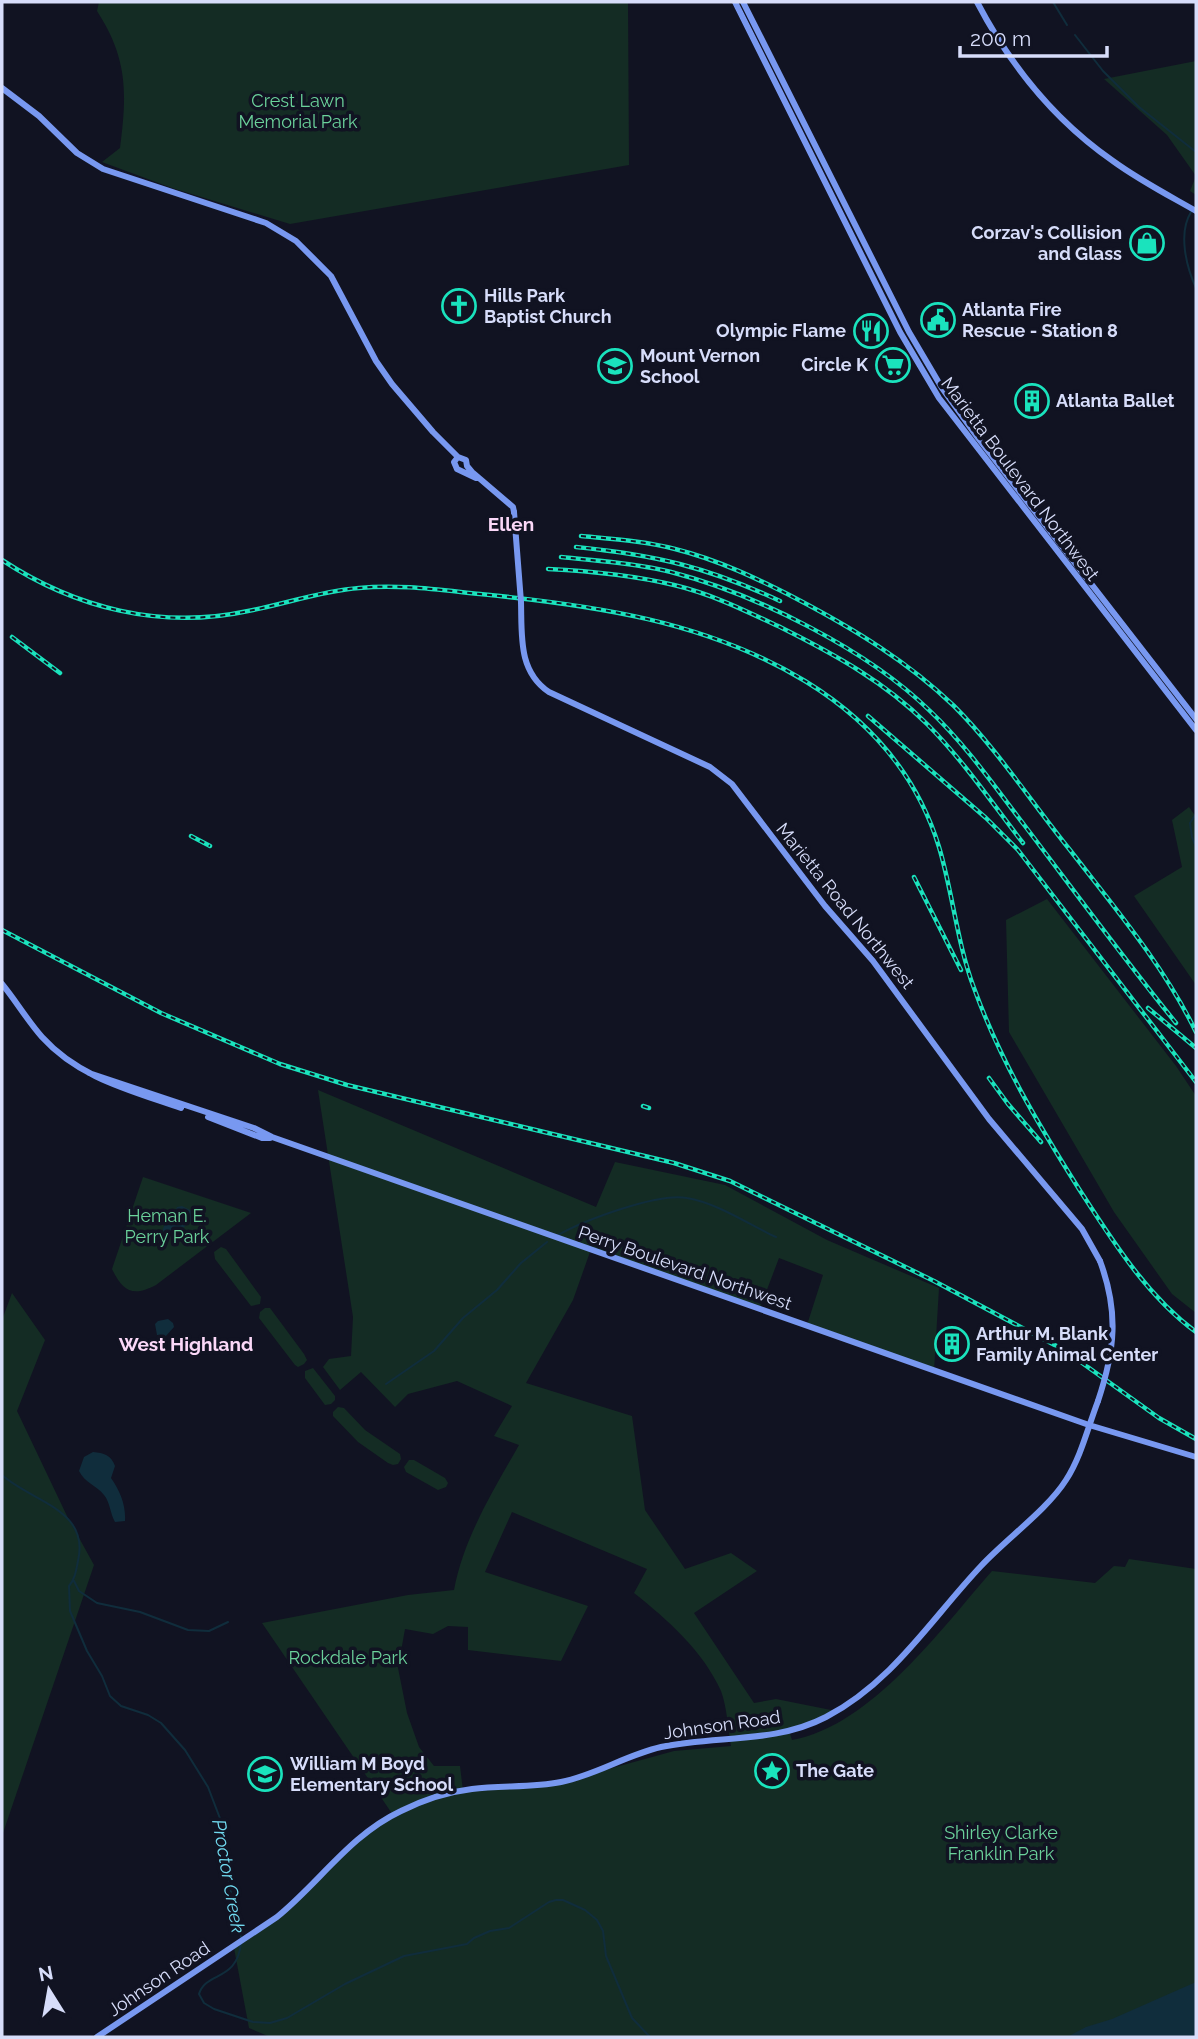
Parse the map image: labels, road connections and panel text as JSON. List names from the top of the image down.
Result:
{
  "streets": {
    "street": [
      "Marietta Boulevard Northwest",
      "Marietta Road Northwest",
      "Perry Boulevard Northwest",
      "Johnson Road"
    ]
  },
  "crossings": [
    ["Marietta Road Northwest", "Perry Boulevard Northwest"],
    ["Marietta Road Northwest", "Johnson Road"],
    ["Perry Boulevard Northwest", "Johnson Road"]
  ],
  "districts": ["Ellen", "West Highland"],
  "water": ["Proctor Creek"],
  "parks": [
    "Crest Lawn Memorial Park",
    "Heman E. Perry Park",
    "Rockdale Park",
    "Shirley Clarke Franklin Park"
  ],
  "places": {
    "shop": ["Corzav's Collision and Glass"],
    "church": ["Hills Park Baptist Church"],
    "public building": ["Atlanta Fire Rescue - Station 8"],
    "restaurant": ["Olympic Flame"],
    "supermarket": ["Circle K"],
    "school or university": ["Mount Vernon School", "William M Boyd Elementary School"],
    "building": ["Atlanta Ballet", "Arthur M. Blank Family Animal Center"],
    "place": ["The Gate"]
  },
  "scale_bar": "200 m",
  "north": "top"
}
